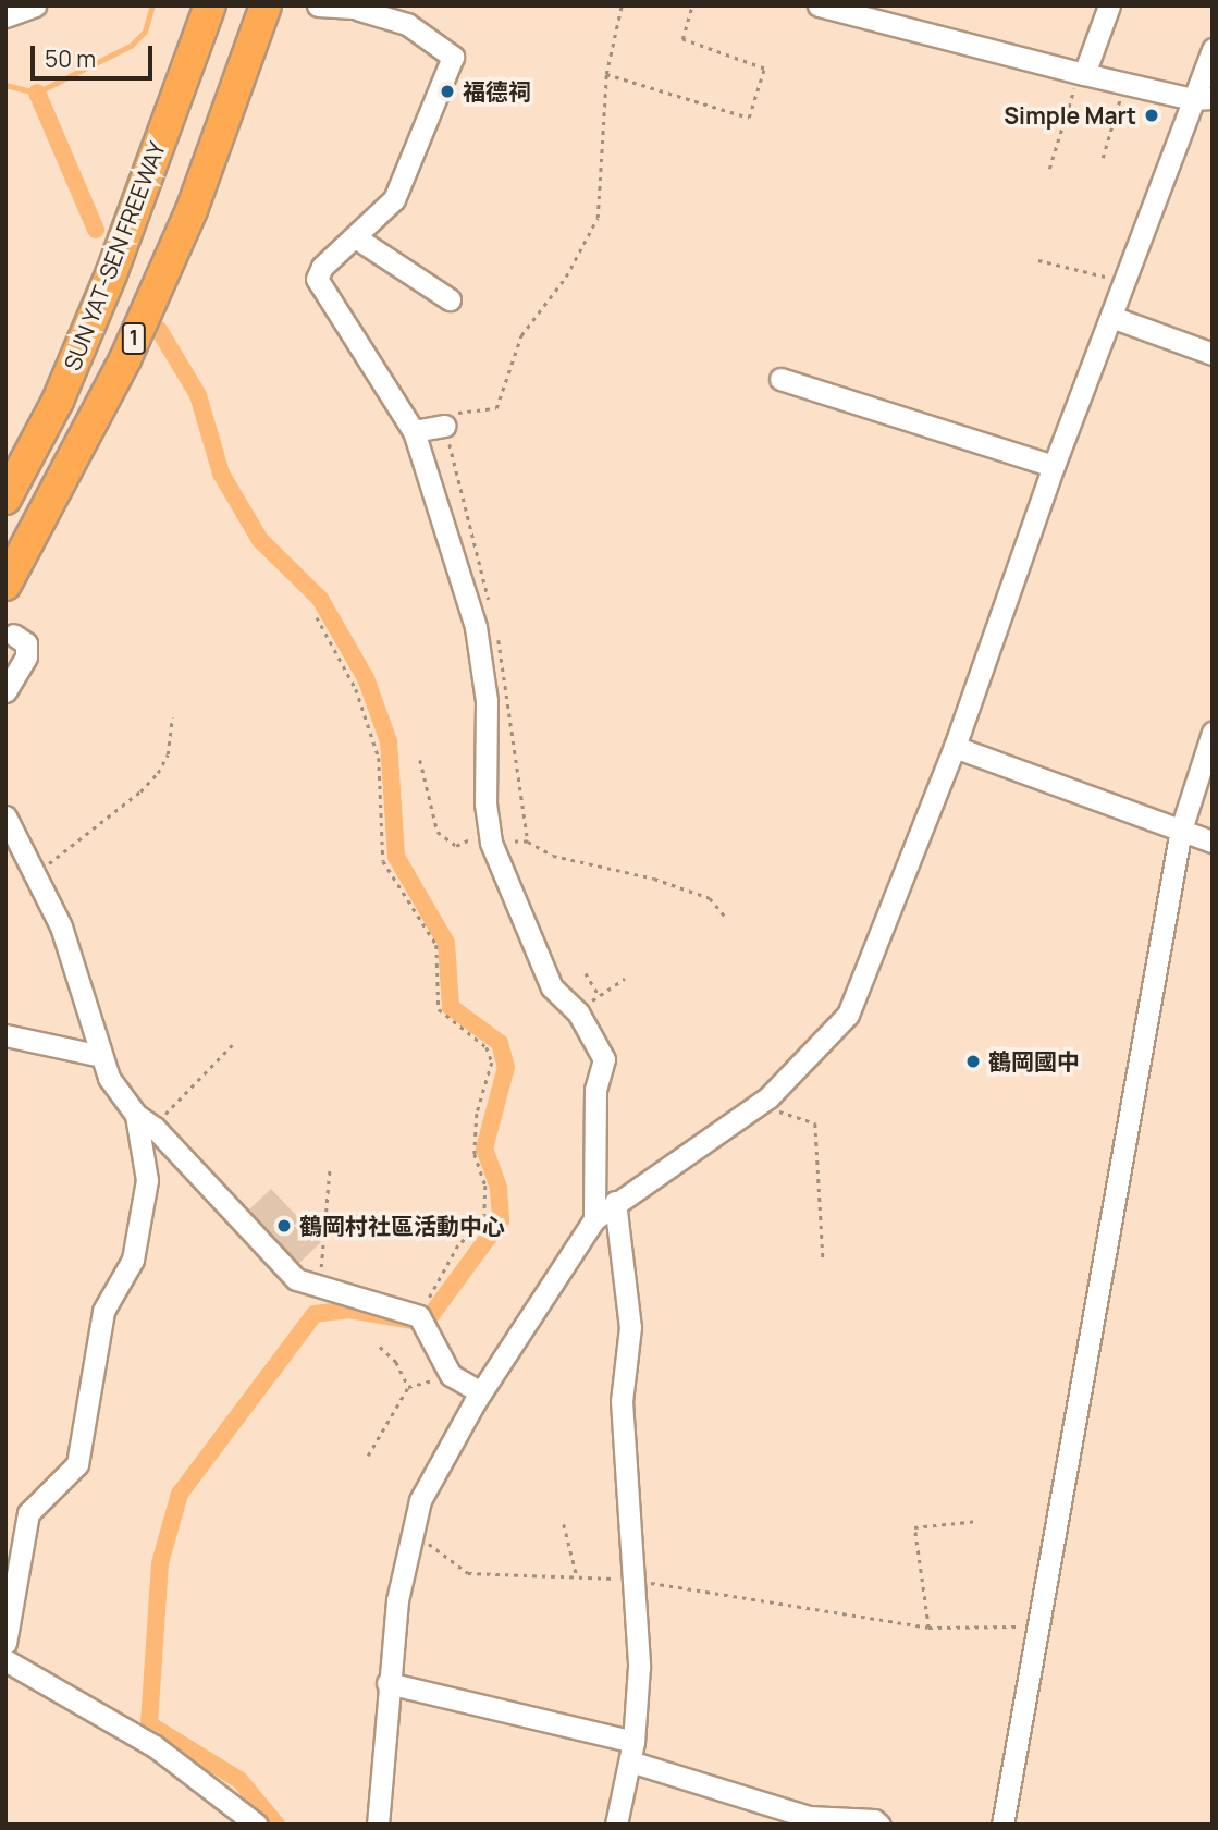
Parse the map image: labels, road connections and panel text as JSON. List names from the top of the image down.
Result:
{
  "streets": {
    "highway": ["SUN YAT-SEN FREEWAY", "1"]
  },
  "places": [
    "福德祠",
    "Simple Mart",
    "鶴岡國中",
    "鶴岡村社區活動中心"
  ],
  "scale_bar": "50 m"
}
